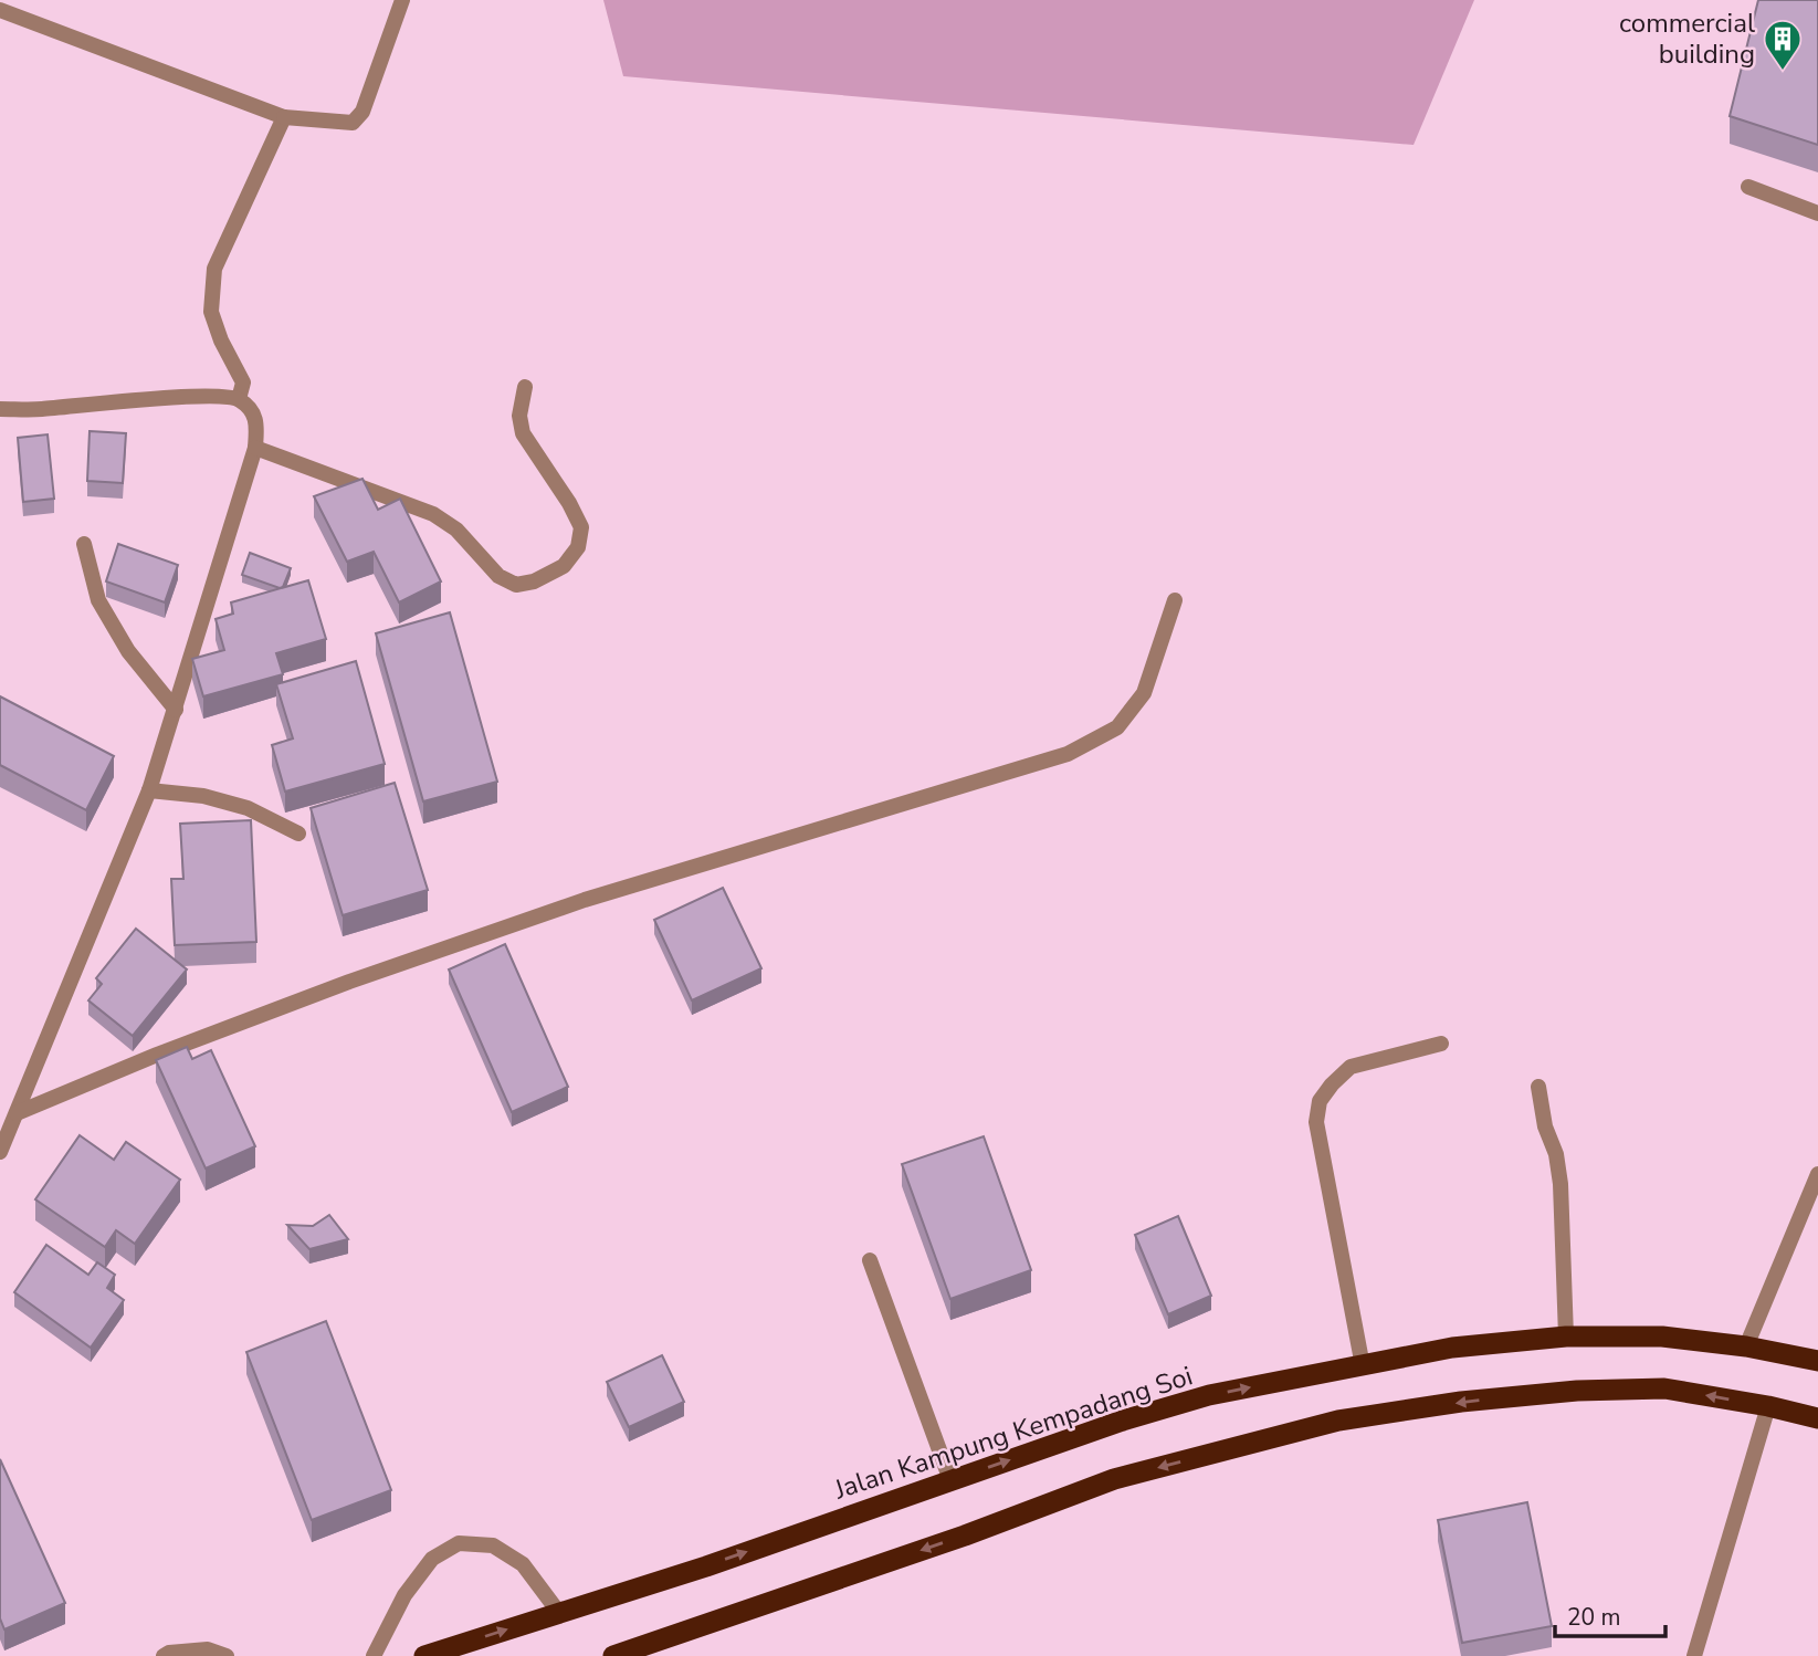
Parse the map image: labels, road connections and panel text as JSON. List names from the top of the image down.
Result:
{
  "streets": {
    "highway": ["Jalan Kampung Kempadang Soi"]
  },
  "places": {
    "building": ["commercial building"]
  },
  "scale_bar": "20 m"
}
